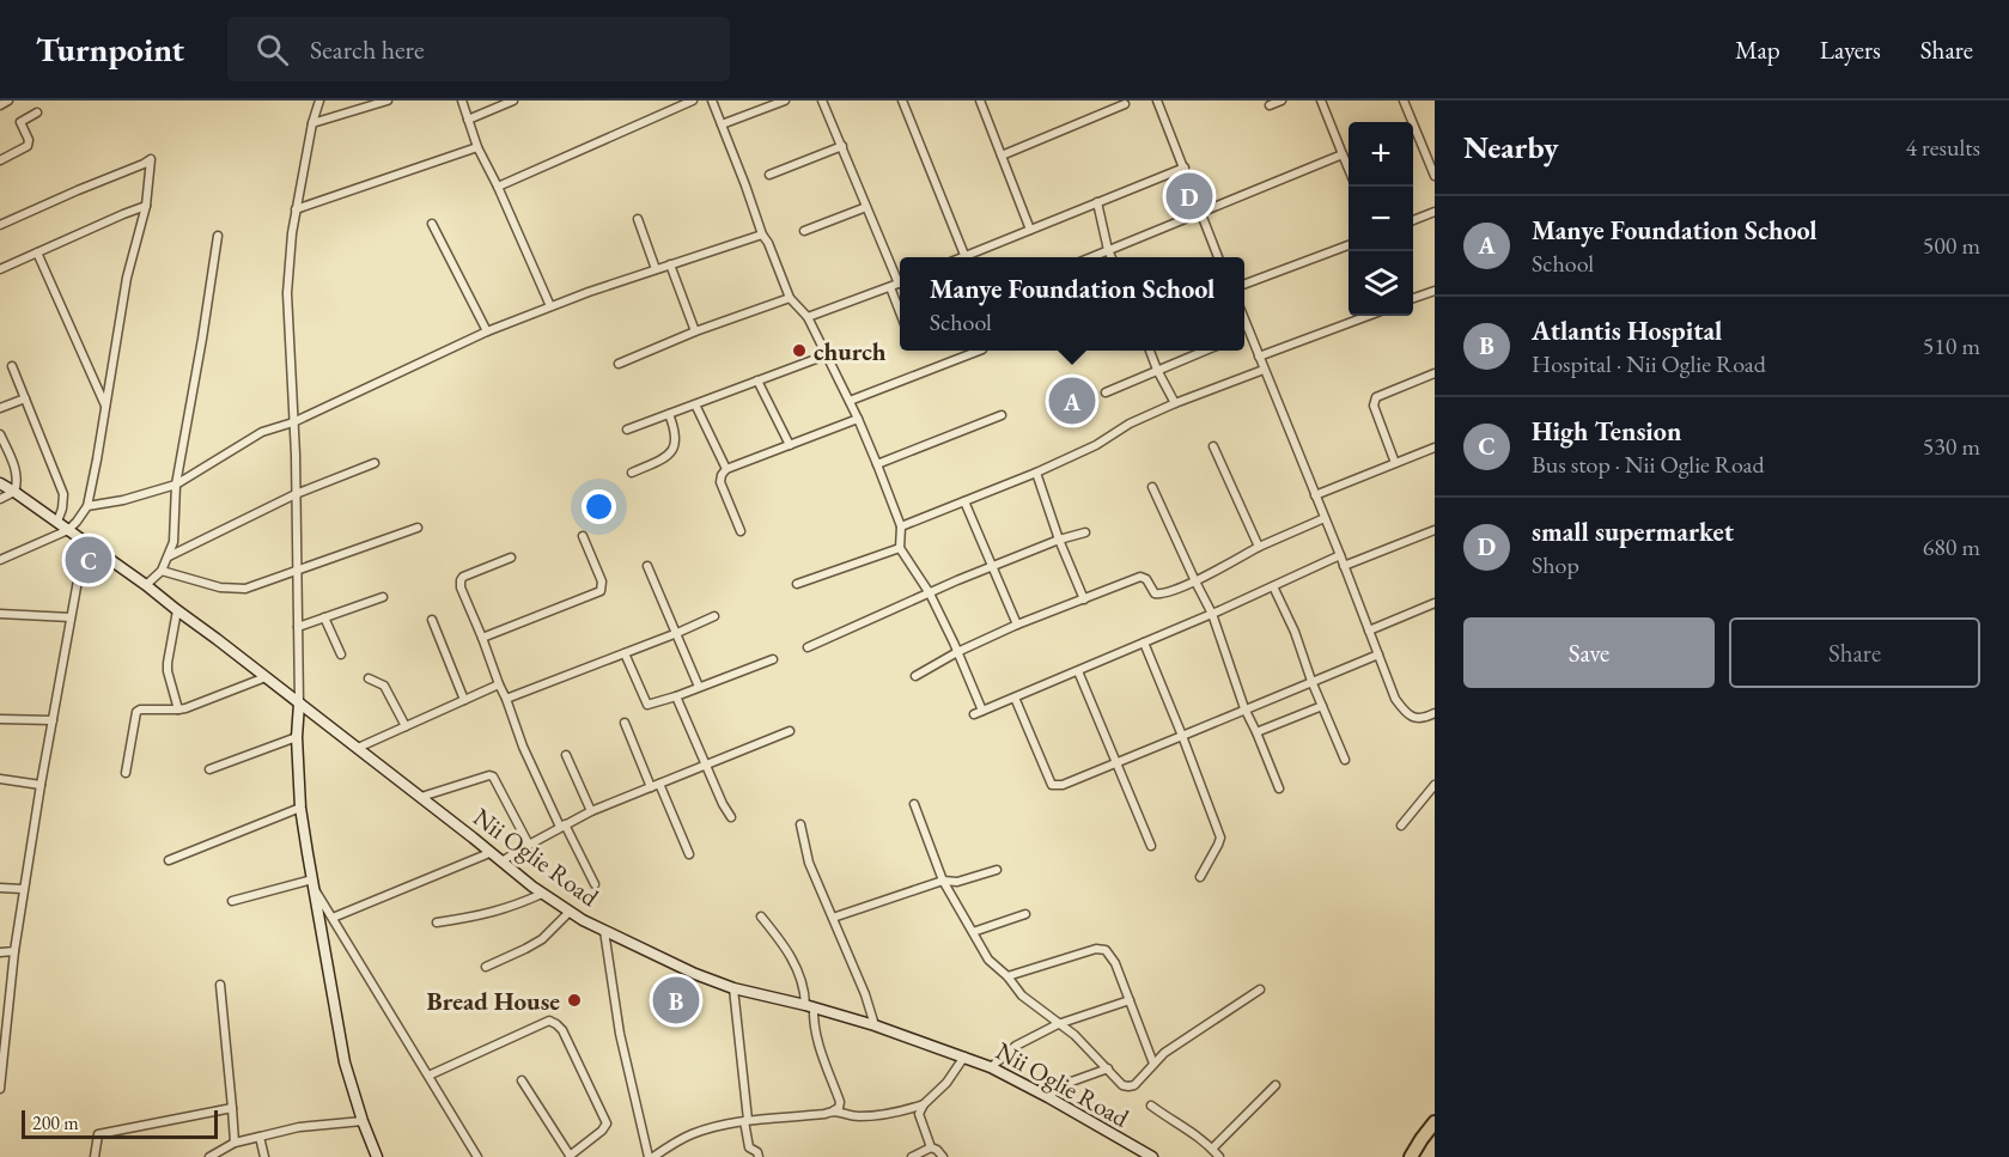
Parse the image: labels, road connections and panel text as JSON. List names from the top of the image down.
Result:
{
  "streets": {
    "street": ["Nii Oglie Road"]
  },
  "places": ["church", "Bread House"],
  "scale_bar": "200 m",
  "page": {
    "header": "Turnpoint",
    "search": "Search here",
    "nav": ["Map", "Layers", "Share"],
    "heading": ["Nearby", "4 results"],
    "map_buttons": ["+", "−"],
    "pins": [
      "D",
      "A",
      "C",
      "B"
    ],
    "list": [
      {
        "mark": "A",
        "name": "Manye Foundation School",
        "note": "School",
        "value": "500 m"
      },
      {
        "mark": "B",
        "name": "Atlantis Hospital",
        "note": "Hospital · Nii Oglie Road",
        "value": "510 m"
      },
      {
        "mark": "C",
        "name": "High Tension",
        "note": "Bus stop · Nii Oglie Road",
        "value": "530 m"
      },
      {
        "mark": "D",
        "name": "small supermarket",
        "note": "Shop",
        "value": "680 m"
      }
    ],
    "popup": ["Manye Foundation School", "School"],
    "buttons": ["Save", "Share"],
    "scale": "200 m"
  }
}
